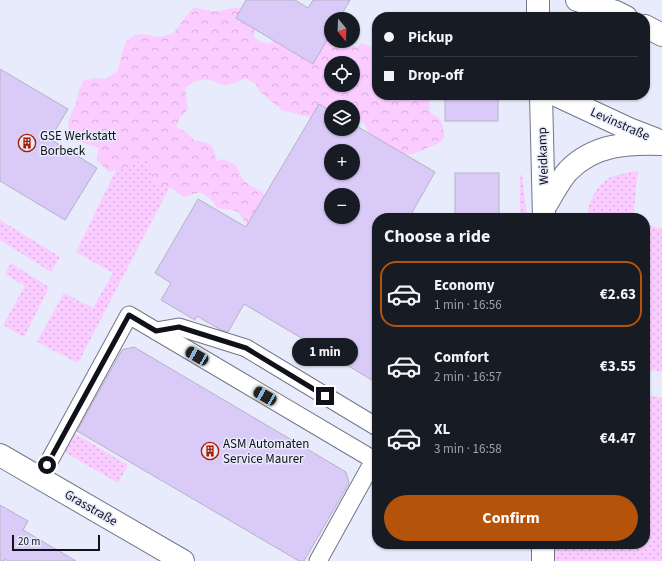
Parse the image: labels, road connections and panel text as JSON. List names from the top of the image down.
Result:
{
  "streets": {
    "street": ["Levinstraße", "Weidkamp", "Grasstraße"]
  },
  "crossings": [
    ["Levinstraße", "Weidkamp"]
  ],
  "places": {
    "building": ["GSE Werkstatt Borbeck", "ASM Automaten Service Maurer"]
  },
  "scale_bar": "20 m",
  "north": "bottom",
  "page": {
    "map_buttons": ["+", "−"],
    "banner": ["Pickup", "Drop-off"],
    "heading": "Choose a ride",
    "list": [
      {
        "name": "Economy",
        "note": "1 min · 16:56",
        "value": "€2.63"
      },
      {
        "name": "Comfort",
        "note": "2 min · 16:57",
        "value": "€3.55"
      },
      {
        "name": "XL",
        "note": "3 min · 16:58",
        "value": "€4.47"
      }
    ],
    "bubble": "1 min",
    "buttons": "Confirm",
    "scale": "20 m"
  }
}
